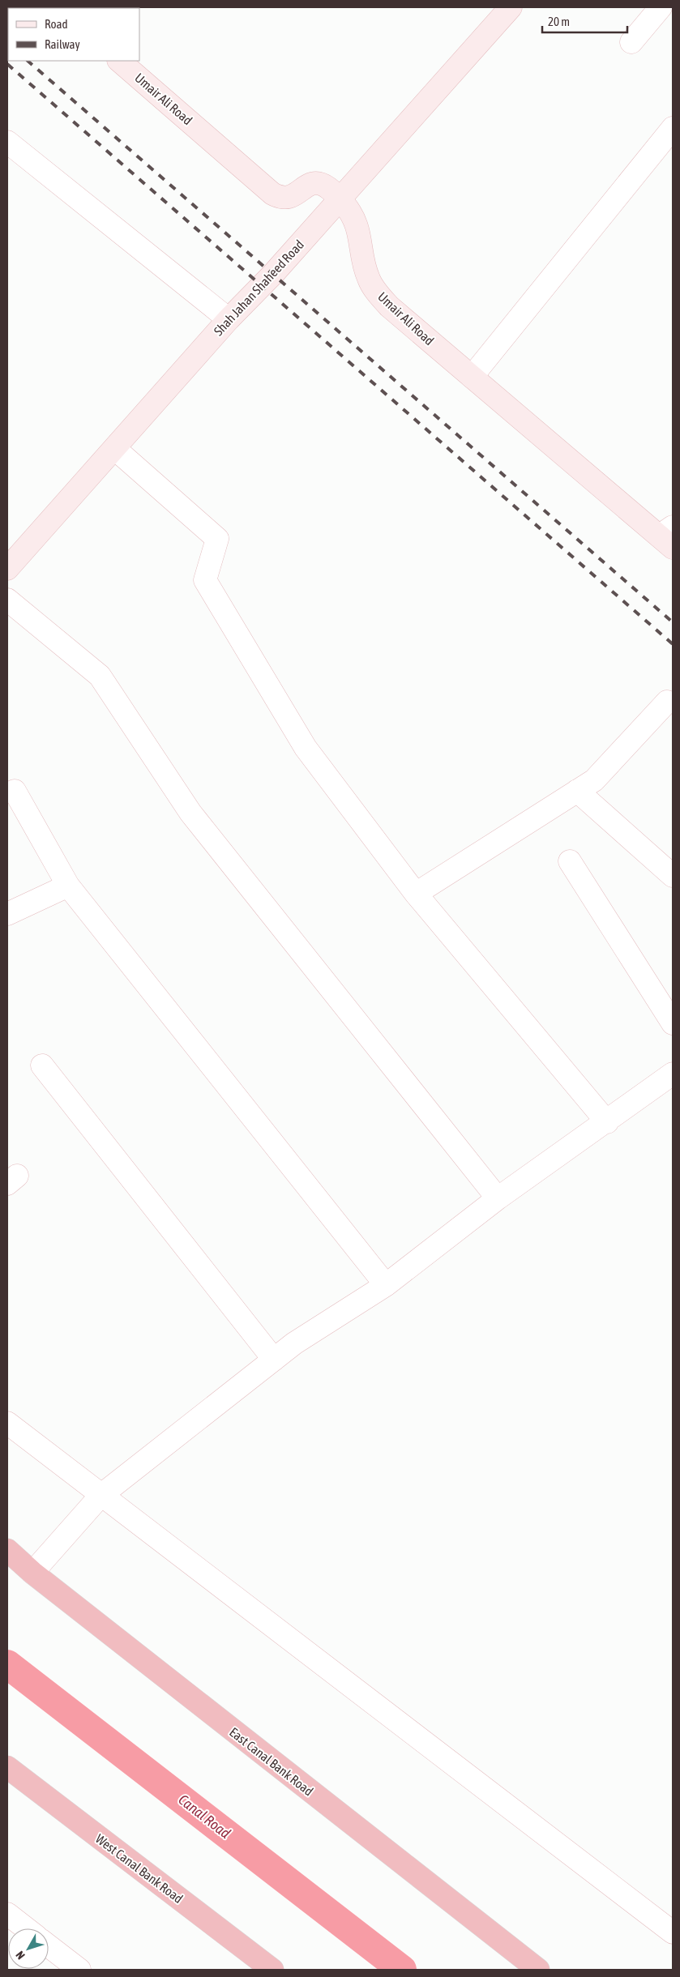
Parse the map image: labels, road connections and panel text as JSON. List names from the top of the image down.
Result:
{
  "streets": {
    "highway": ["East Canal Bank Road", "West Canal Bank Road"],
    "street": ["Umair Ali Road", "Shah Jahan Shaheed Road"]
  },
  "crossings": [
    ["Umair Ali Road", "Shah Jahan Shaheed Road"]
  ],
  "water": ["Canal Road"],
  "legend": ["Road", "Railway"],
  "scale_bar": "20 m",
  "north": "bottom left"
}
